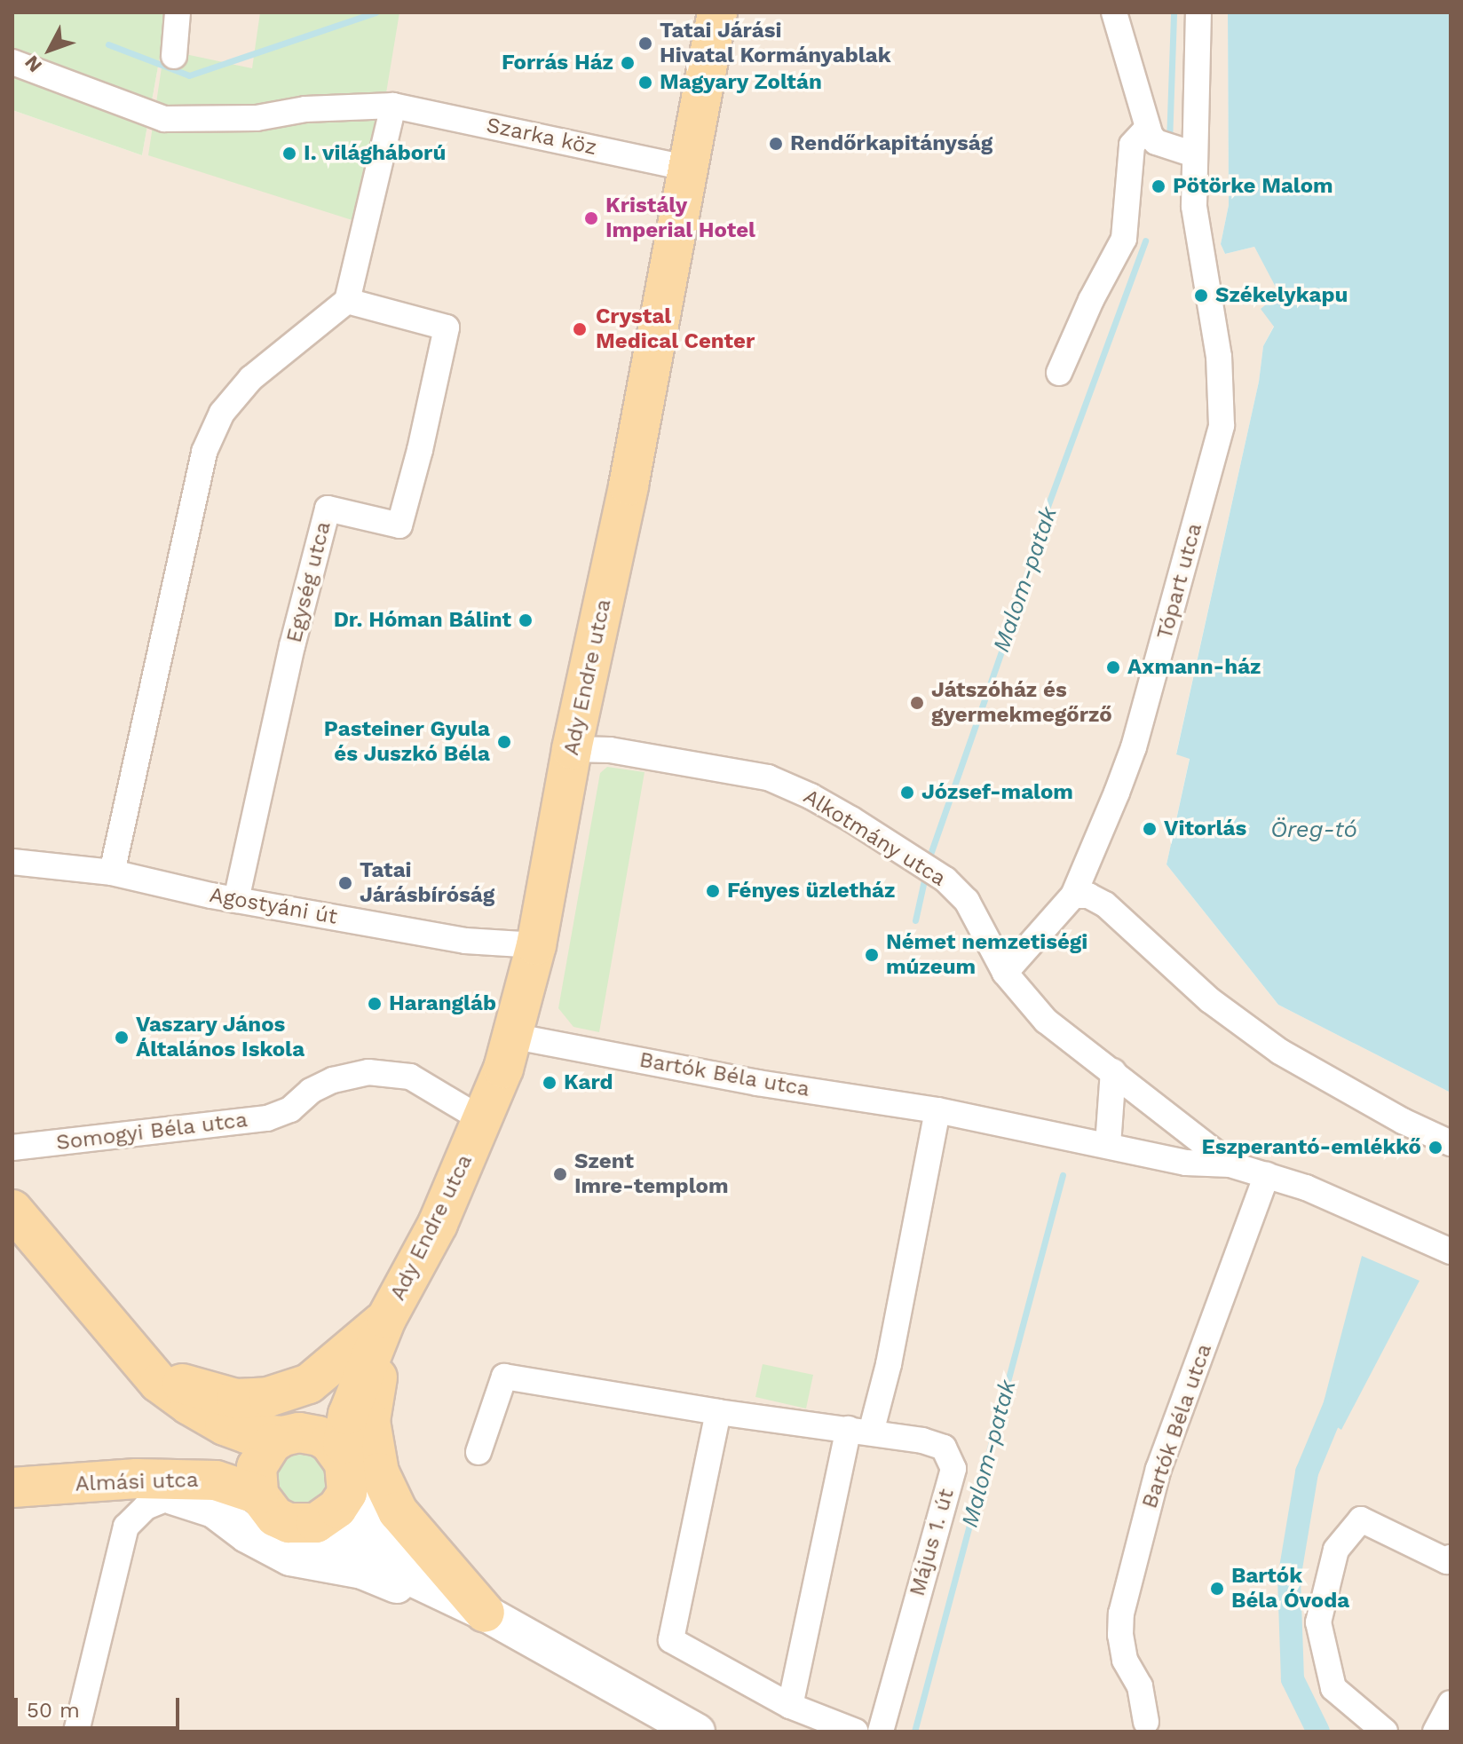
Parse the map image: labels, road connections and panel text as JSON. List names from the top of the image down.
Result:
{
  "streets": {
    "main road": ["Ady Endre utca", "Almási utca"],
    "street": [
      "Szarka köz",
      "Tópart utca",
      "Egység utca",
      "Alkotmány utca",
      "Agostyáni út",
      "Bartók Béla utca",
      "Somogyi Béla utca",
      "Május 1. út"
    ]
  },
  "crossings": [
    ["Szarka köz", "Ady Endre utca"],
    ["Tópart utca", "Alkotmány utca"],
    ["Egység utca", "Agostyáni út"],
    ["Ady Endre utca", "Alkotmány utca"],
    ["Ady Endre utca", "Agostyáni út"],
    ["Ady Endre utca", "Bartók Béla utca"],
    ["Ady Endre utca", "Somogyi Béla utca"],
    ["Alkotmány utca", "Bartók Béla utca"]
  ],
  "water": ["Malom-patak", "Öreg-tó"],
  "places": [
    "Tatai Járási Hivatal Kormányablak",
    "Forrás Ház",
    "Magyary Zoltán",
    "Rendőrkapitányság",
    "I. világháború",
    "Pötörke Malom",
    "Kristály Imperial Hotel",
    "Székelykapu",
    "Crystal Medical Center",
    "Dr. Hóman Bálint",
    "Axmann-ház",
    "Játszóház és gyermekmegőrző",
    "Pasteiner Gyula és Juszkó Béla",
    "József-malom",
    "Vitorlás",
    "Tatai Járásbíróság",
    "Fényes üzletház",
    "Német nemzetiségi múzeum",
    "Harangláb",
    "Vaszary János Általános Iskola",
    "Kard",
    "Eszperantó-emlékkő",
    "Szent Imre-templom",
    "Bartók Béla Óvoda"
  ],
  "scale_bar": "50 m",
  "north": "bottom left"
}
